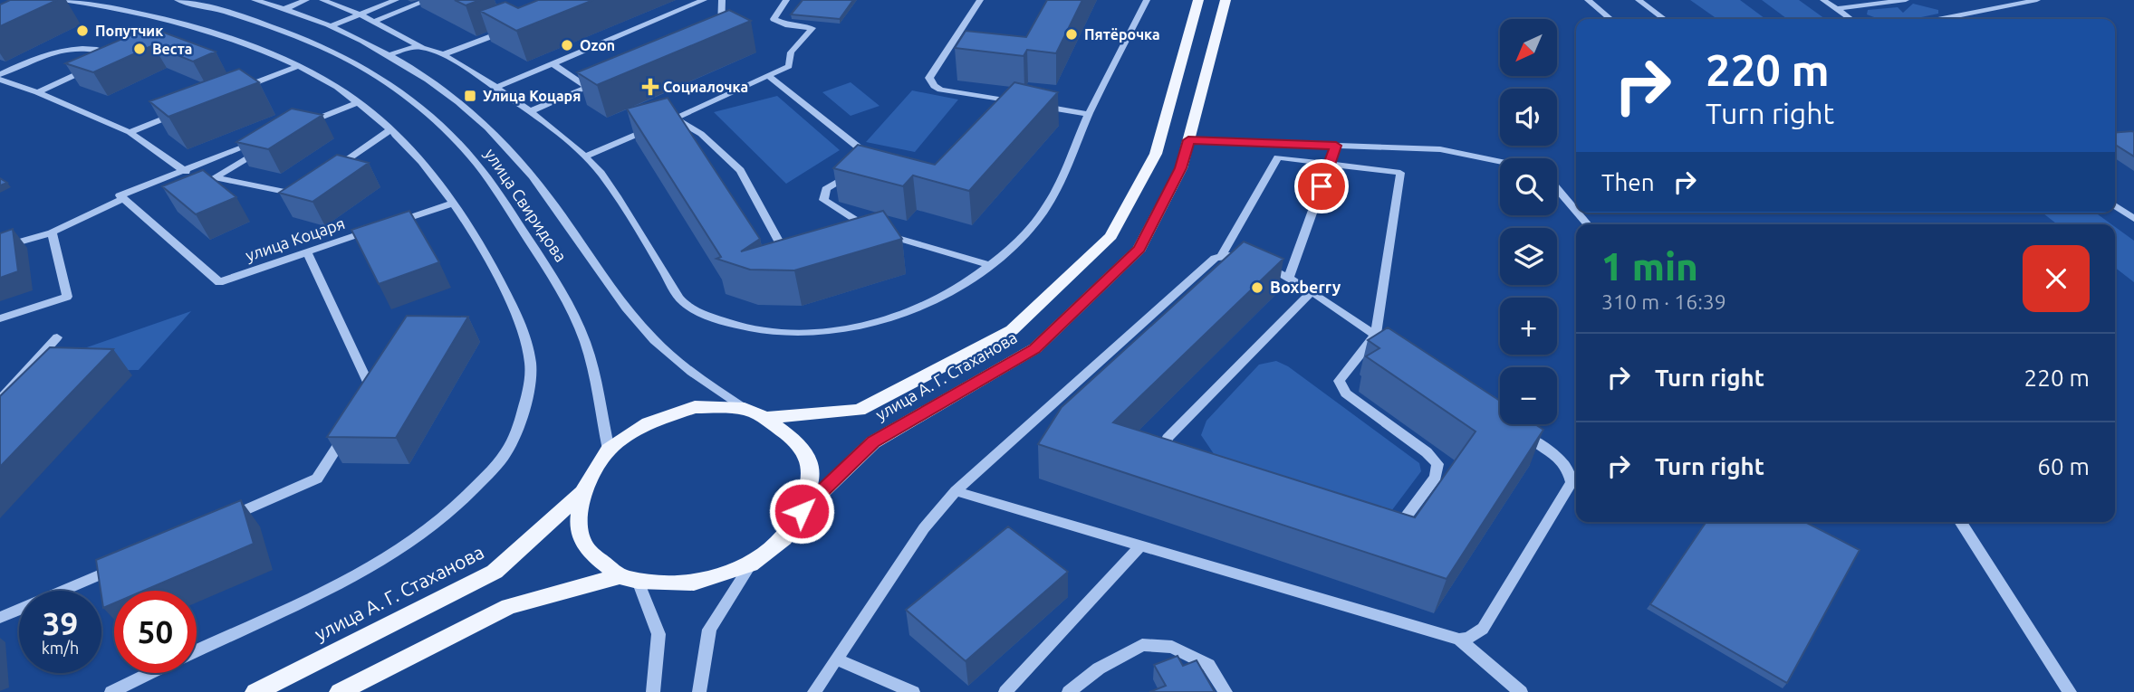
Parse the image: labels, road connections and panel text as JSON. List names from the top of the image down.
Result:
{
  "streets": {
    "main road": ["улица А. Г. Стаханова"],
    "street": ["улица Свиридова", "улица Коцаря"]
  },
  "crossings": [
    ["улица Свиридова", "улица А. Г. Стаханова"]
  ],
  "places": {
    "other": [
      "Попутчик",
      "Пятёрочка",
      "Ozon",
      "Веста",
      "Boxberry"
    ],
    "health": ["Социалочка"],
    "transit": ["Улица Коцаря"]
  },
  "north": "bottom left",
  "page": {
    "map_buttons": ["+", "−"],
    "turn": ["220 m", "Turn right"],
    "then": "Then",
    "heading": ["1 min", "310 m · 16:39"],
    "list": [
      {
        "name": "Turn right",
        "value": "220 m"
      },
      {
        "name": "Turn right",
        "value": "60 m"
      }
    ],
    "speed": "39 km/h",
    "limit": "50"
  }
}
